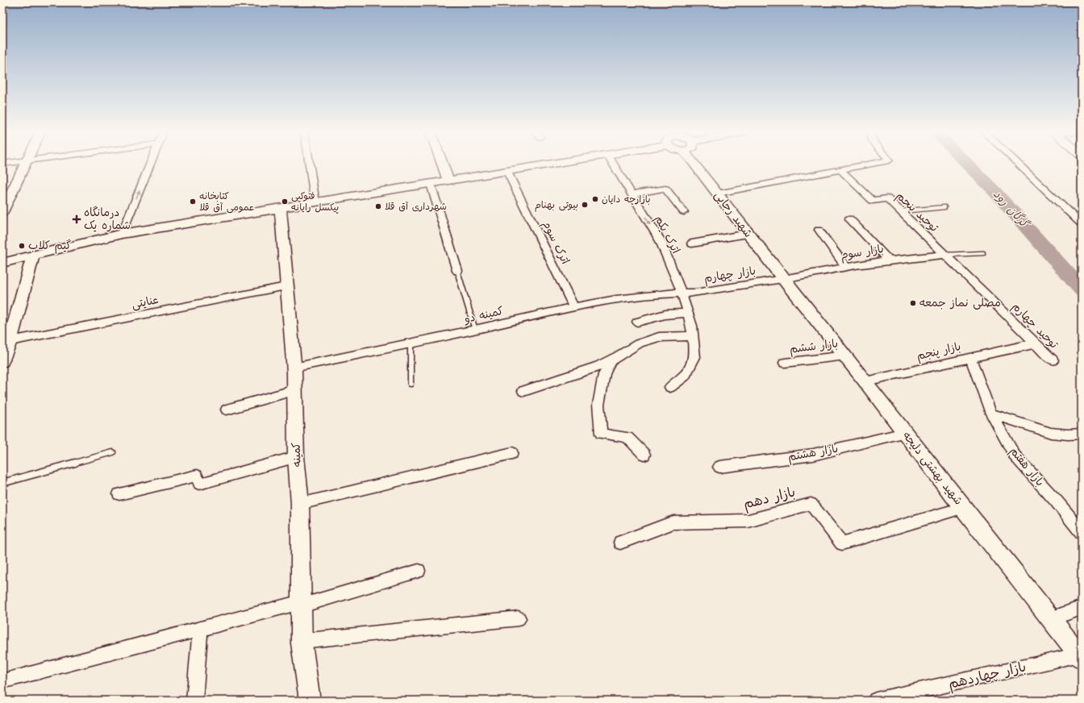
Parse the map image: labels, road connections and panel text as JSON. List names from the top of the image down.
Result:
{
  "streets": {
    "main road": ["شهید رجایی", "کمینه", "شهید بهشتی دلیجه"],
    "street": [
      "توحید پنجم",
      "اترک یکم",
      "اترک سوم",
      "بازار سوم",
      "بازار چهارم",
      "عنایتی",
      "کمینه دو",
      "توحید چهارم",
      "بازار ششم",
      "بازار پنجم",
      "بازار هشتم",
      "بازار هفتم",
      "بازار دهم",
      "بازار چهاردهم"
    ]
  },
  "crossings": [
    ["توحید پنجم", "بازار سوم"],
    ["توحید پنجم", "توحید چهارم"],
    ["شهید رجایی", "بازار سوم"],
    ["شهید رجایی", "بازار چهارم"],
    ["شهید رجایی", "شهید بهشتی دلیجه"],
    ["اترک یکم", "بازار چهارم"],
    ["اترک یکم", "کمینه دو"],
    ["اترک سوم", "کمینه دو"],
    ["بازار سوم", "بازار چهارم"],
    ["بازار سوم", "توحید چهارم"],
    ["بازار سوم", "شهید بهشتی دلیجه"],
    ["بازار چهارم", "کمینه دو"],
    ["بازار چهارم", "شهید بهشتی دلیجه"],
    ["عنایتی", "کمینه"],
    ["کمینه دو", "کمینه"],
    ["توحید چهارم", "بازار پنجم"],
    ["بازار ششم", "شهید بهشتی دلیجه"],
    ["بازار پنجم", "بازار هفتم"],
    ["بازار پنجم", "شهید بهشتی دلیجه"],
    ["بازار هشتم", "شهید بهشتی دلیجه"],
    ["شهید بهشتی دلیجه", "بازار دهم"],
    ["شهید بهشتی دلیجه", "بازار چهاردهم"]
  ],
  "one_way": ["اترک یکم"],
  "water": ["گرگان رود"],
  "places": {
    "other": [
      "بازارچه دایان",
      "کتابخانه عمومی آق قلا",
      "فتوکپی پیکسل رایانه",
      "بیوتی بهنام",
      "شهرداری آق قلا",
      "گیم کلاب",
      "مصلی نماز جمعه"
    ],
    "health": ["درمانگاه شماره یک"]
  }
}
